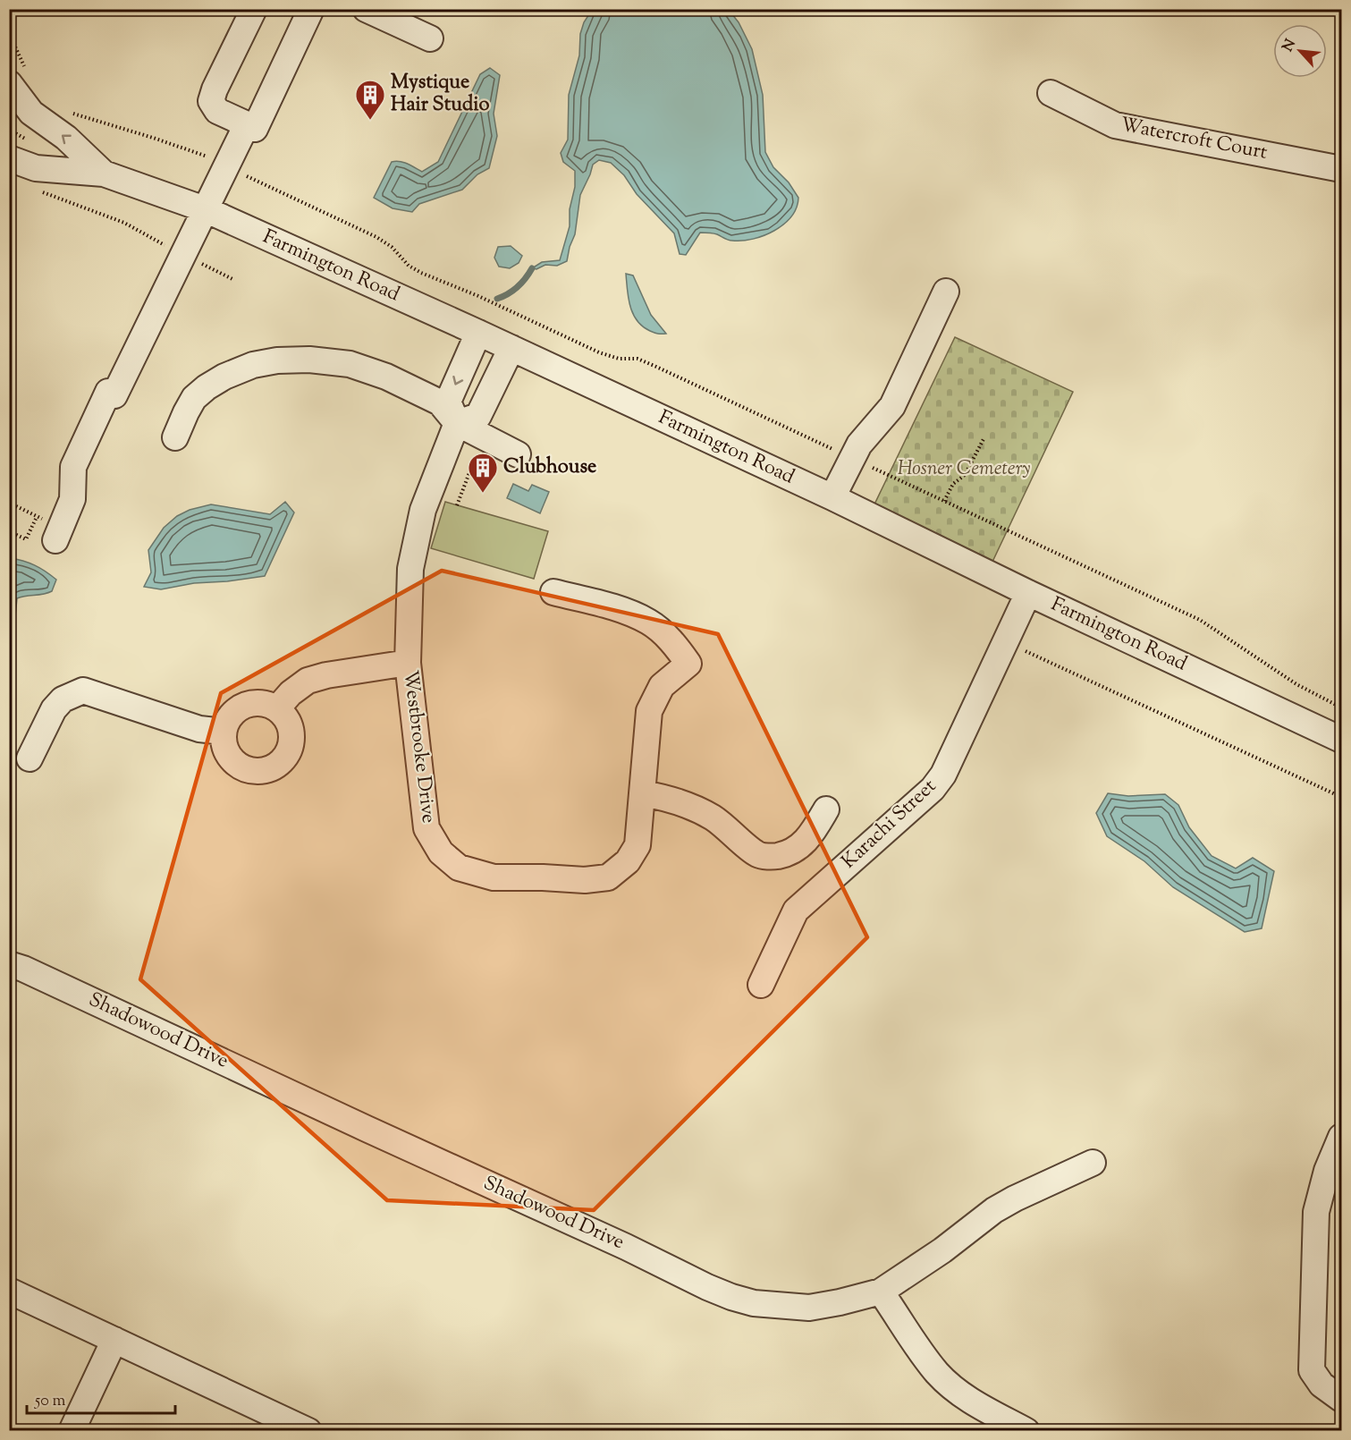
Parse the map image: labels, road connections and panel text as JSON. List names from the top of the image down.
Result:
{
  "streets": {
    "street": [
      "Watercroft Court",
      "Farmington Road",
      "Westbrooke Drive",
      "Karachi Street",
      "Shadowood Drive"
    ]
  },
  "crossings": [
    ["Farmington Road", "Karachi Street"]
  ],
  "parks": ["Hosner Cemetery"],
  "places": {
    "building": ["Mystique Hair Studio", "Clubhouse"]
  },
  "scale_bar": "50 m",
  "north": "top left"
}
